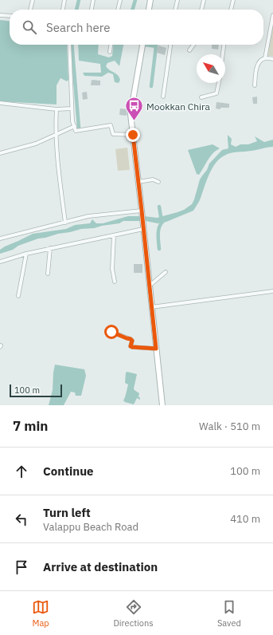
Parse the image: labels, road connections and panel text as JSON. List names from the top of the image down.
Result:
{
  "places": {
    "bus stop": ["Mookkan Chira"]
  },
  "scale_bar": "100 m",
  "north": "top left",
  "page": {
    "search": "Search here",
    "scale": "100 m",
    "heading": ["7 min", "Walk · 510 m"],
    "list": [
      ["Continue", "100 m"],
      ["Turn left", "Valappu Beach Road", "410 m"],
      "Arrive at destination"
    ],
    "nav": ["Map", "Directions", "Saved"]
  }
}
